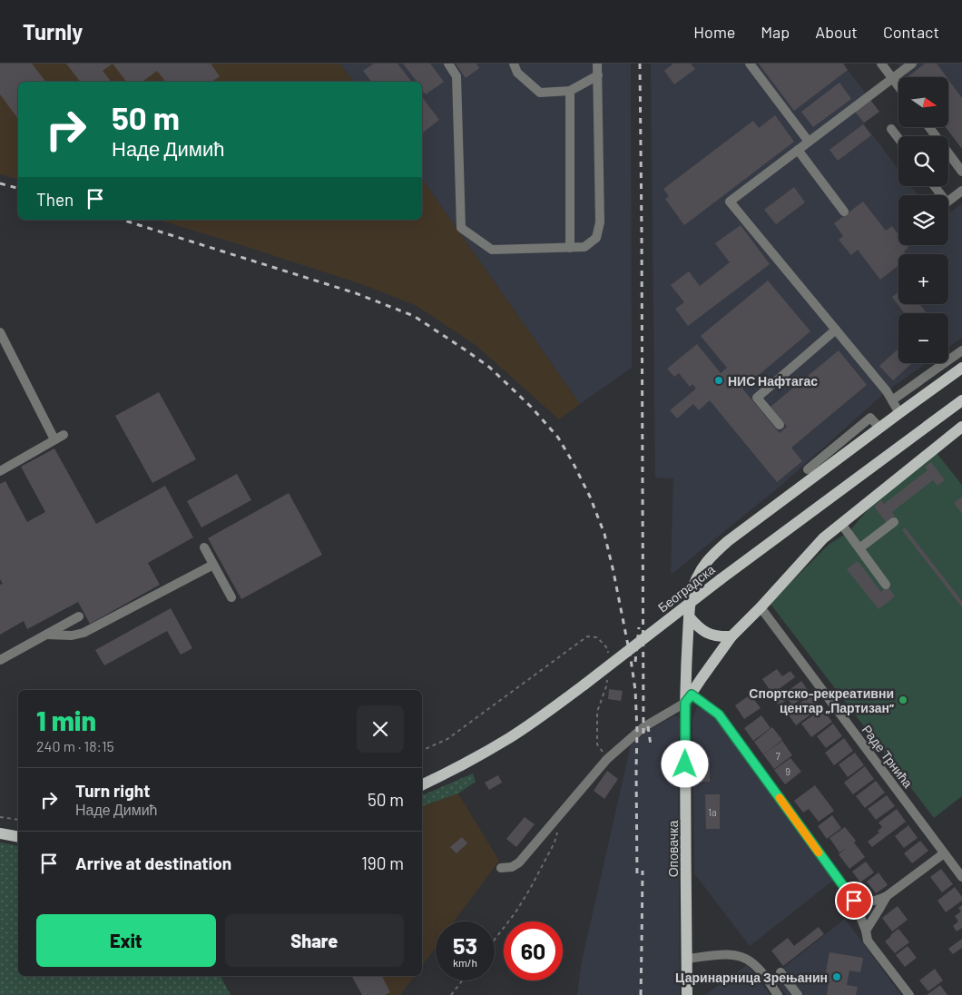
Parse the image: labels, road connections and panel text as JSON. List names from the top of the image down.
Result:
{
  "streets": {
    "main road": ["Београдска", "Оповачка"],
    "street": ["Раде Трнића"]
  },
  "places": ["НИС Нафтагас", "Спортско-рекреативни центар „Партизан”", "Царинарница Зрењанин"],
  "house_numbers": ["7", "9", "1a"],
  "north": "right",
  "page": {
    "header": "Turnly",
    "nav": [
      "Home",
      "Map",
      "About",
      "Contact"
    ],
    "map_buttons": ["+", "−"],
    "turn": ["50 m", "Наде Димић"],
    "then": "Then",
    "heading": ["1 min", "240 m · 18:15"],
    "list": [
      {
        "name": "Turn right",
        "note": "Наде Димић",
        "value": "50 m"
      },
      {
        "name": "Arrive at destination",
        "value": "190 m"
      }
    ],
    "buttons": ["Exit", "Share"],
    "speed": "53 km/h",
    "limit": "60"
  }
}
